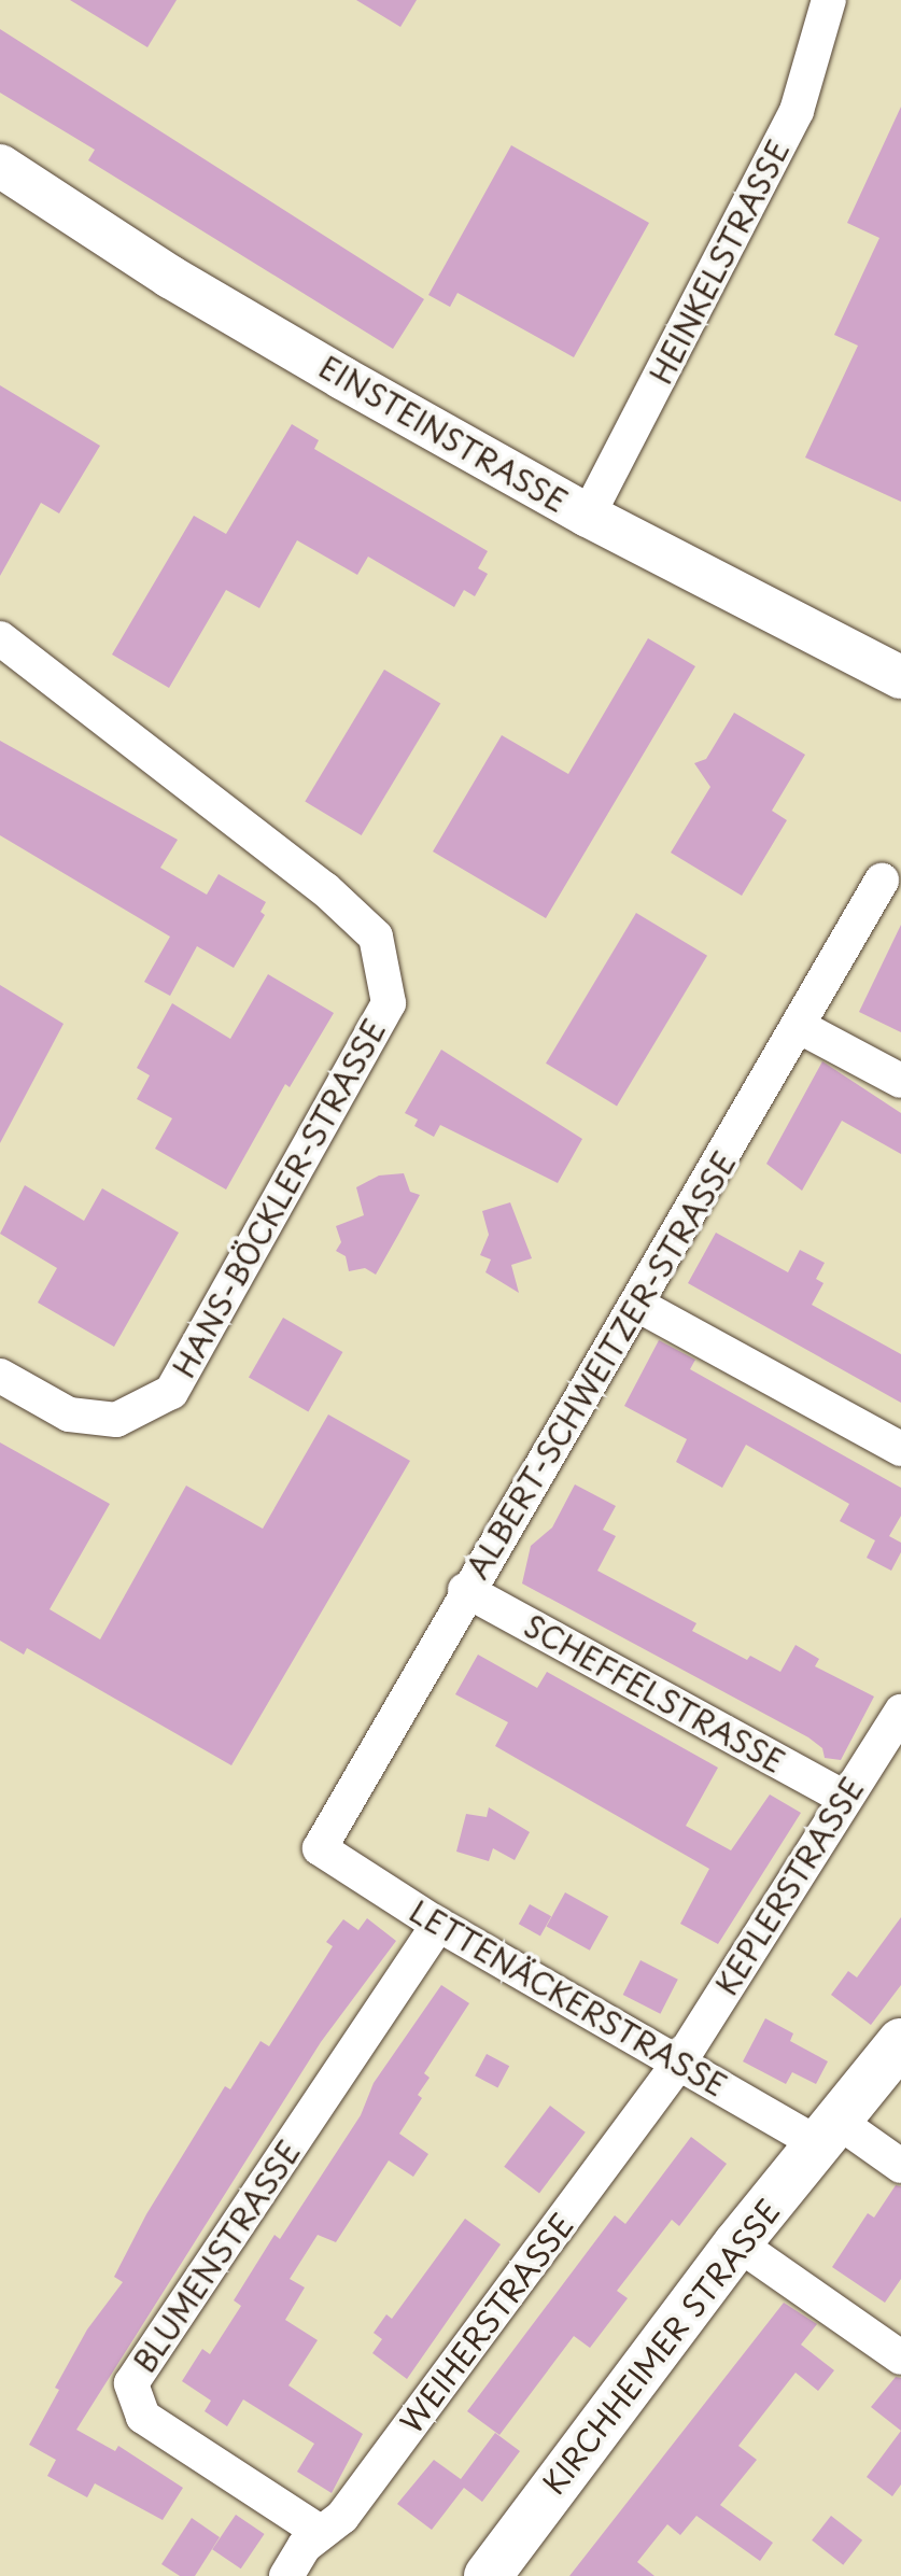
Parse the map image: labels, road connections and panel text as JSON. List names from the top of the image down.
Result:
{
  "streets": {
    "main road": ["KIRCHHEIMER STRASSE"],
    "street": [
      "HEINKELSTRASSE",
      "EINSTEINSTRASSE",
      "HANS-BÖCKLER-STRASSE",
      "ALBERT-SCHWEITZER-STRASSE",
      "SCHEFFELSTRASSE",
      "KEPLERSTRASSE",
      "LETTENÄCKERSTRASSE",
      "BLUMENSTRASSE",
      "WEIHERSTRASSE"
    ]
  },
  "crossings": [
    ["HEINKELSTRASSE", "EINSTEINSTRASSE"],
    ["ALBERT-SCHWEITZER-STRASSE", "SCHEFFELSTRASSE"],
    ["ALBERT-SCHWEITZER-STRASSE", "LETTENÄCKERSTRASSE"],
    ["SCHEFFELSTRASSE", "KEPLERSTRASSE"],
    ["KEPLERSTRASSE", "LETTENÄCKERSTRASSE"],
    ["KEPLERSTRASSE", "WEIHERSTRASSE"],
    ["LETTENÄCKERSTRASSE", "BLUMENSTRASSE"],
    ["LETTENÄCKERSTRASSE", "WEIHERSTRASSE"],
    ["LETTENÄCKERSTRASSE", "KIRCHHEIMER STRASSE"],
    ["BLUMENSTRASSE", "WEIHERSTRASSE"]
  ]
}
